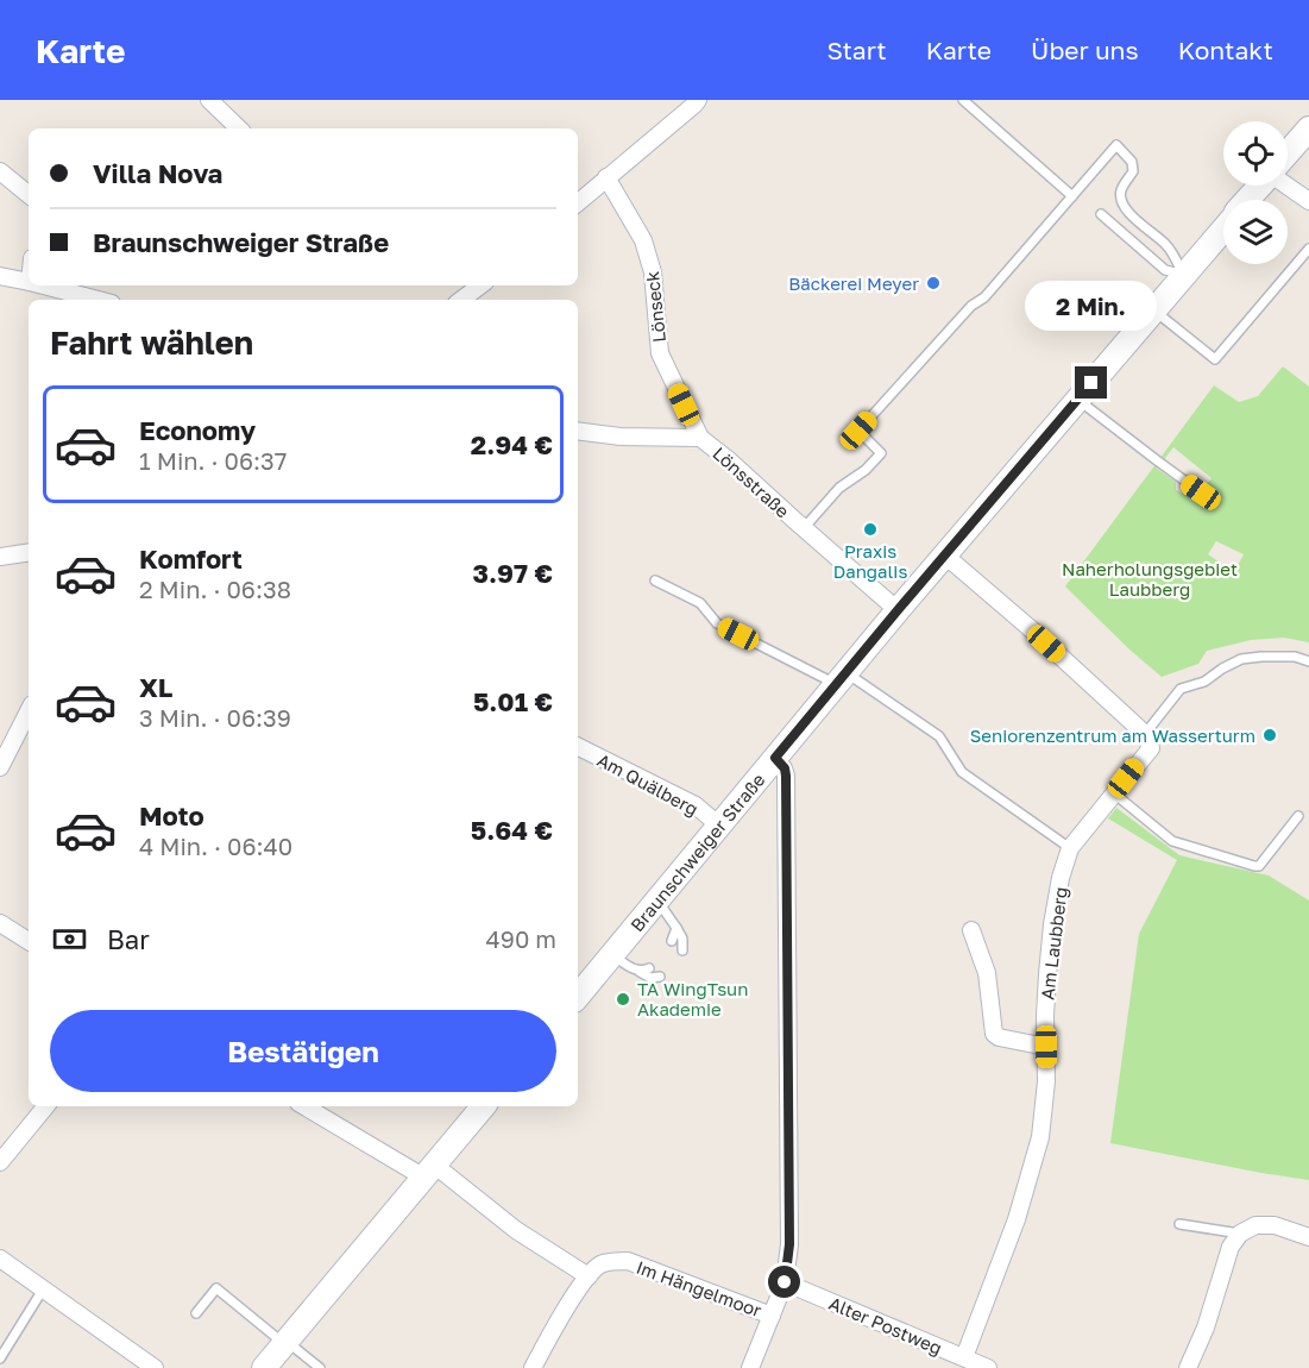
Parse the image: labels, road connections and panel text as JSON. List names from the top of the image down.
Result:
{
  "streets": {
    "street": [
      "Lönseck",
      "Lönsstraße",
      "Am Quälberg",
      "Braunschweiger Straße",
      "Am Laubberg",
      "Im Hängelmoor",
      "Alter Postweg"
    ]
  },
  "crossings": [
    ["Lönseck", "Lönsstraße"],
    ["Lönsstraße", "Braunschweiger Straße"],
    ["Am Quälberg", "Braunschweiger Straße"],
    ["Am Laubberg", "Alter Postweg"]
  ],
  "parks": ["Naherholungsgebiet Laubberg"],
  "places": [
    "Bäckerei Meyer",
    "Praxis Dangalis",
    "Seniorenzentrum am Wasserturm",
    "TA WingTsun Akademie"
  ],
  "page": {
    "header": "Karte",
    "nav": [
      "Start",
      "Karte",
      "Über uns",
      "Kontakt"
    ],
    "banner": ["Villa Nova", "Braunschweiger Straße"],
    "bubble": "2 Min.",
    "heading": "Fahrt wählen",
    "list": [
      {
        "name": "Economy",
        "note": "1 Min. · 06:37",
        "value": "2.94 €"
      },
      {
        "name": "Komfort",
        "note": "2 Min. · 06:38",
        "value": "3.97 €"
      },
      {
        "name": "XL",
        "note": "3 Min. · 06:39",
        "value": "5.01 €"
      },
      {
        "name": "Moto",
        "note": "4 Min. · 06:40",
        "value": "5.64 €"
      }
    ],
    "pay": ["Bar", "490 m"],
    "buttons": "Bestätigen"
  }
}
